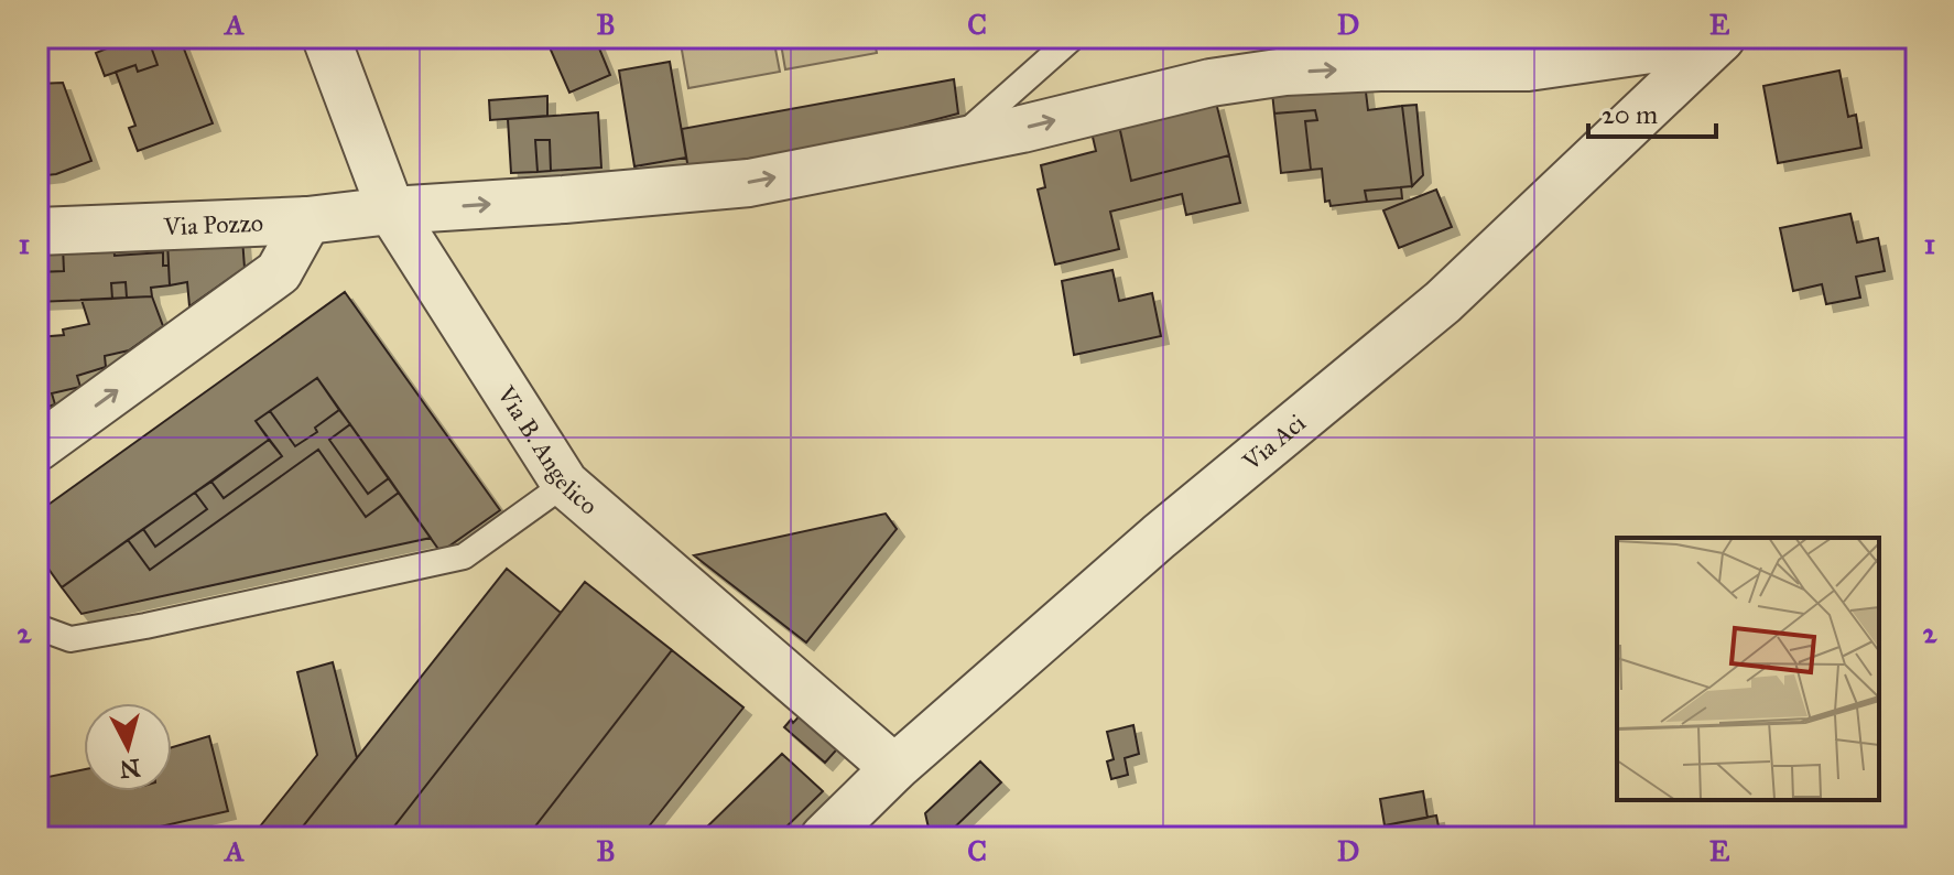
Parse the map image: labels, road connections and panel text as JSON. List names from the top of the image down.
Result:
{
  "streets": {
    "street": ["Via Pozzo", "Via Aci", "Via B. Angelico"]
  },
  "crossings": [
    ["Via Pozzo", "Via Aci"],
    ["Via Pozzo", "Via B. Angelico"],
    ["Via Aci", "Via B. Angelico"]
  ],
  "one_way": ["Via Pozzo"],
  "scale_bar": "20 m",
  "north": "bottom",
  "grid": {
    "columns": [
      "A",
      "B",
      "C",
      "D",
      "E"
    ],
    "rows": ["1", "2"]
  }
}
